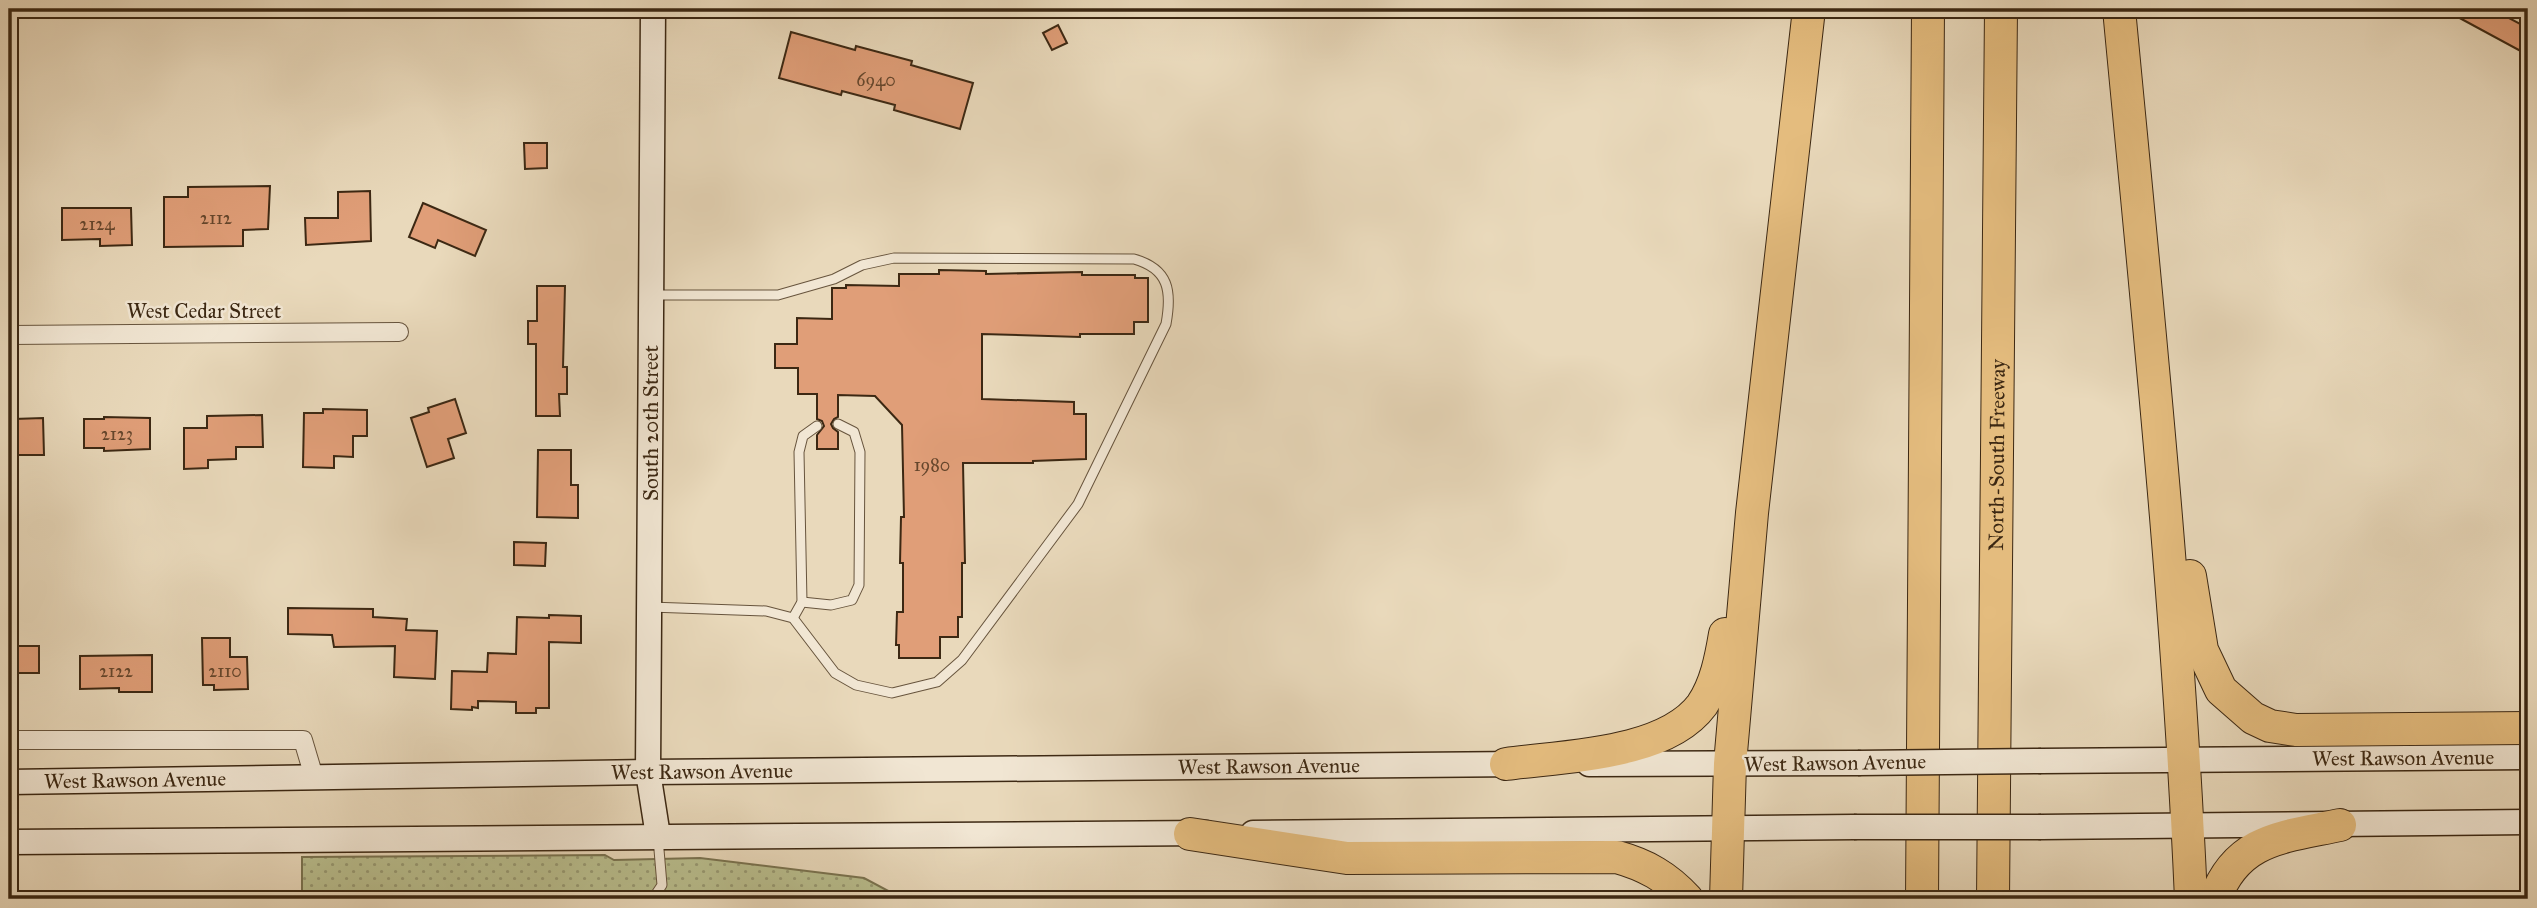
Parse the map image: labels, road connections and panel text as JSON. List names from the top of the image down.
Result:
{
  "streets": {
    "highway": ["North-South Freeway"],
    "main road": ["South 20th Street", "West Rawson Avenue"],
    "street": ["West Cedar Street"]
  },
  "crossings": [
    ["South 20th Street", "West Rawson Avenue"]
  ],
  "house_numbers": [
    "6940",
    "2112",
    "2124",
    "2123",
    "1980",
    "2122",
    "2110"
  ]
}
